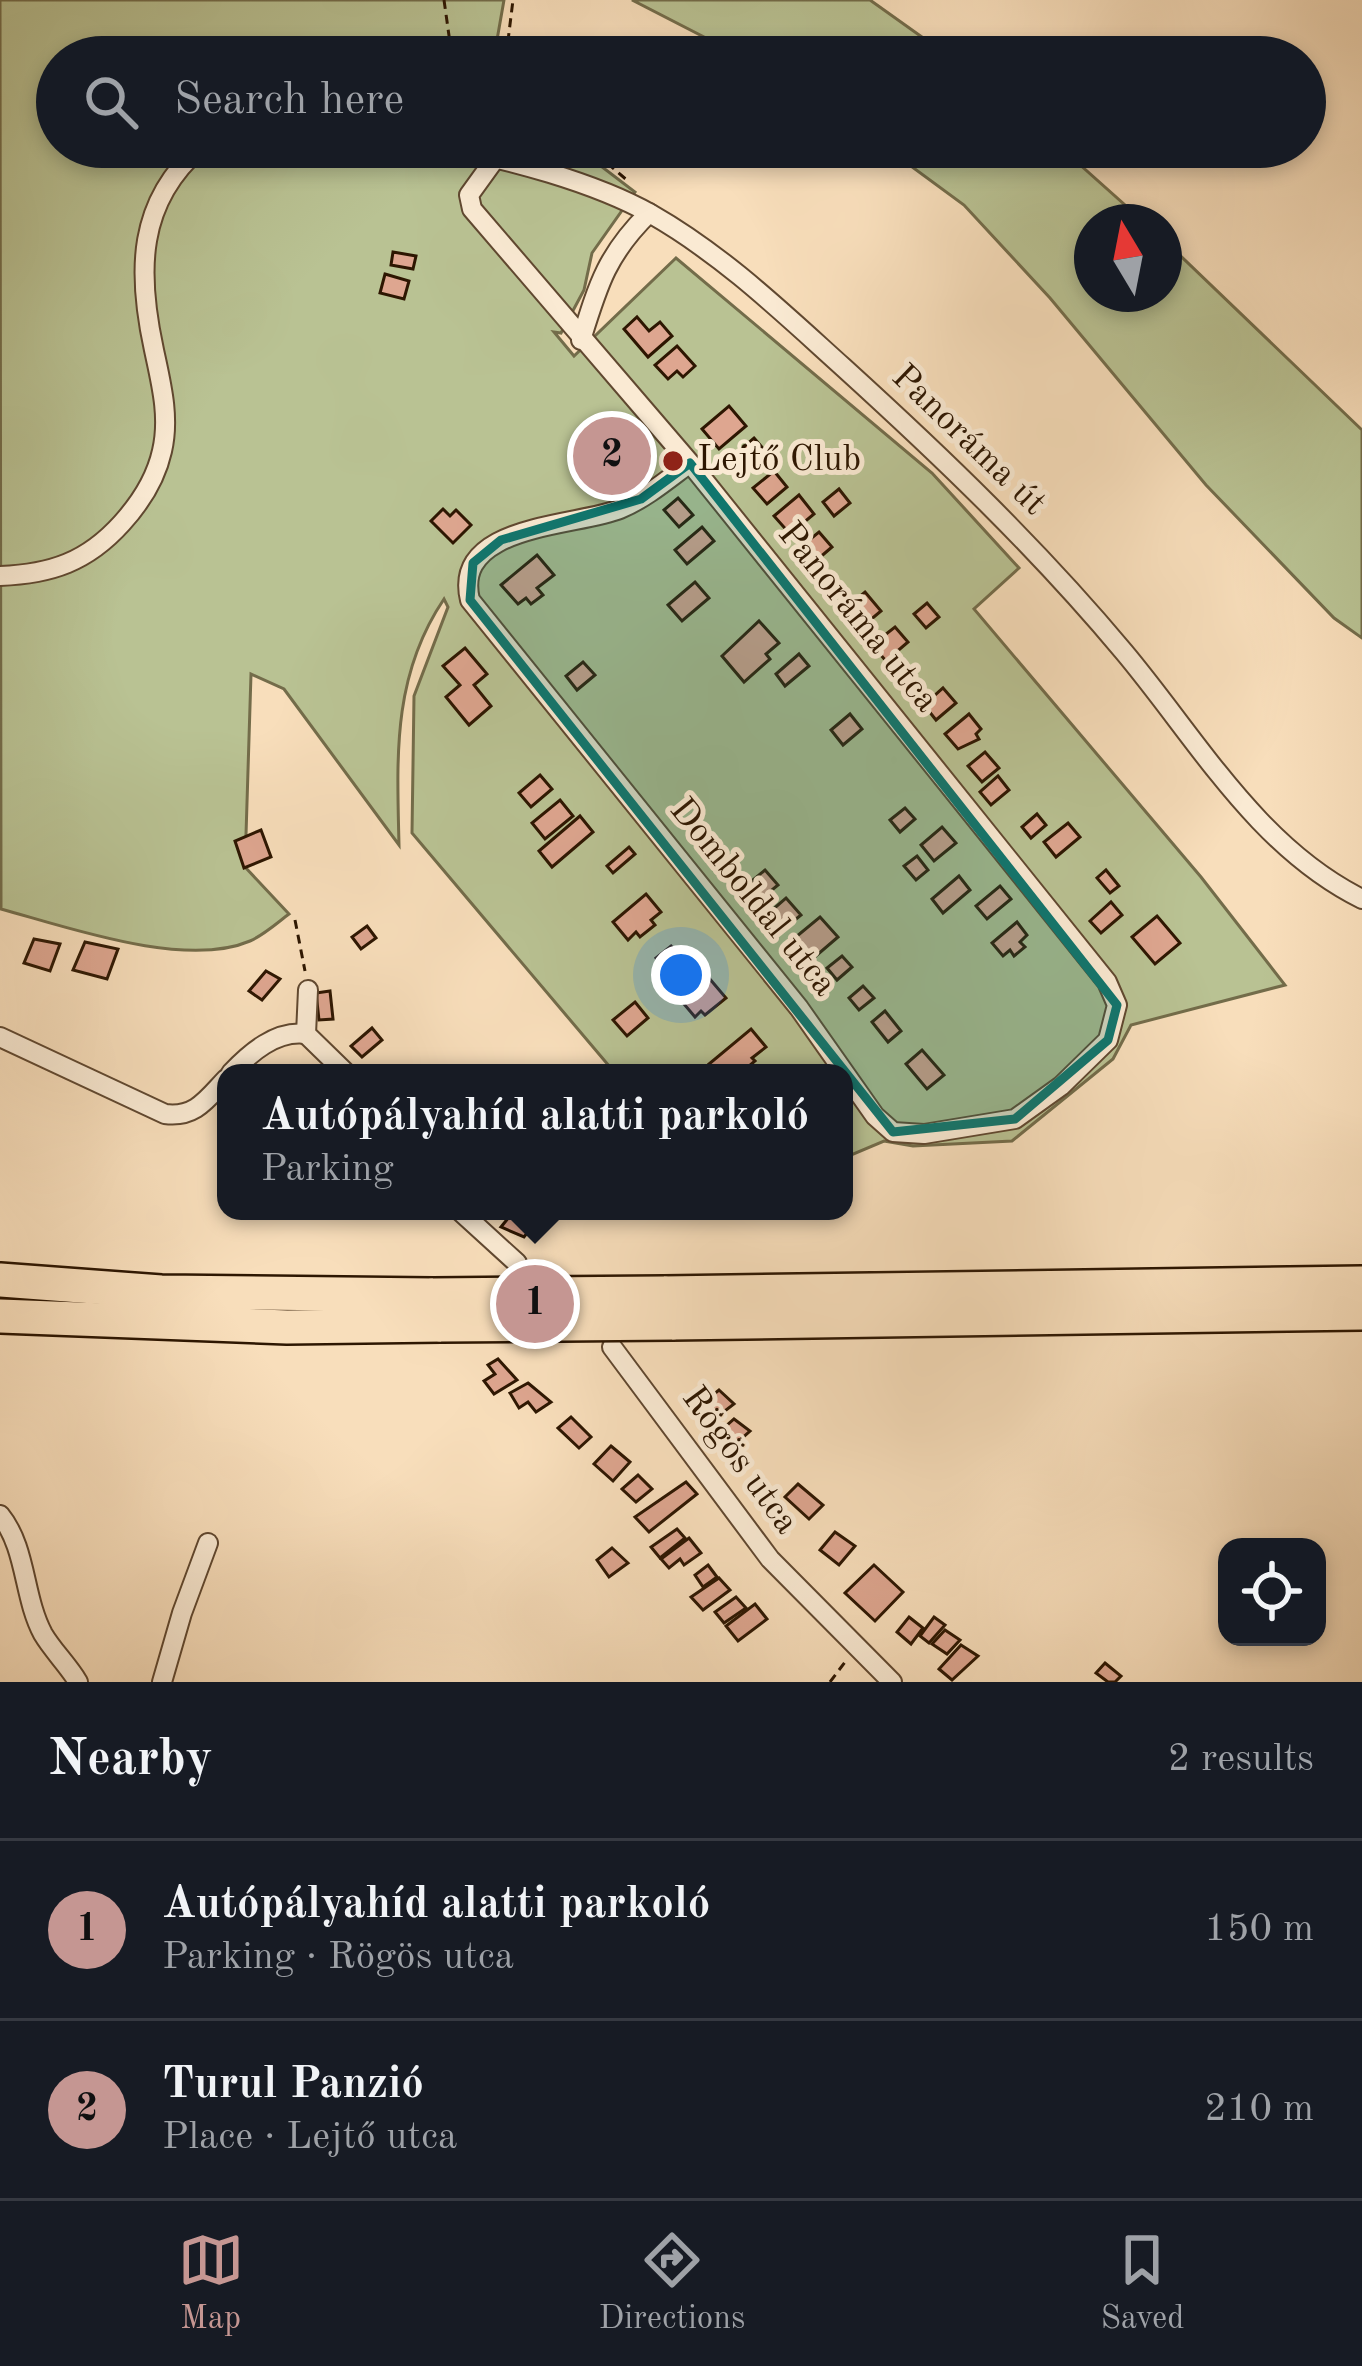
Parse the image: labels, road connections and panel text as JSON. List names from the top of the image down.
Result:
{
  "streets": {
    "street": [
      "Panoráma út",
      "Panoráma utca",
      "Domboldal utca",
      "Rögös utca"
    ]
  },
  "crossings": [
    ["Panoráma utca", "Domboldal utca"]
  ],
  "places": ["Lejtő Club"],
  "north": "top",
  "page": {
    "search": "Search here",
    "pins": ["2", "1"],
    "popup": ["Autópályahíd alatti parkoló", "Parking"],
    "heading": ["Nearby", "2 results"],
    "list": [
      {
        "mark": "1",
        "name": "Autópályahíd alatti parkoló",
        "note": "Parking · Rögös utca",
        "value": "150 m"
      },
      {
        "mark": "2",
        "name": "Turul Panzió",
        "note": "Place · Lejtő utca",
        "value": "210 m"
      }
    ],
    "nav": ["Map", "Directions", "Saved"]
  }
}
